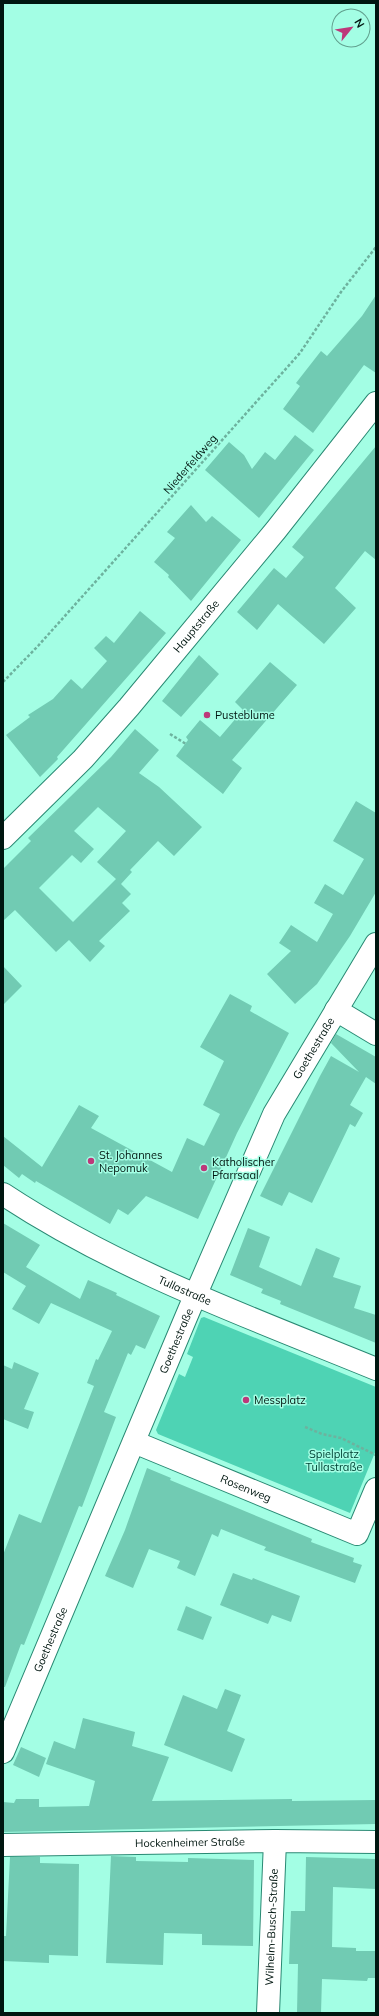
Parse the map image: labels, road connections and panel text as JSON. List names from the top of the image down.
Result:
{
  "streets": {
    "street": [
      "Hauptstraße",
      "Goethestraße",
      "Tullastraße",
      "Rosenweg",
      "Hockenheimer Straße",
      "Wilhelm-Busch-Straße"
    ],
    "path": ["Niederfeldweg"]
  },
  "crossings": [
    ["Goethestraße", "Tullastraße"],
    ["Goethestraße", "Rosenweg"],
    ["Hockenheimer Straße", "Wilhelm-Busch-Straße"]
  ],
  "parks": ["Spielplatz Tullastraße"],
  "places": [
    "Pusteblume",
    "St. Johannes Nepomuk",
    "Katholischer Pfarrsaal",
    "Messplatz"
  ],
  "north": "top right"
}
